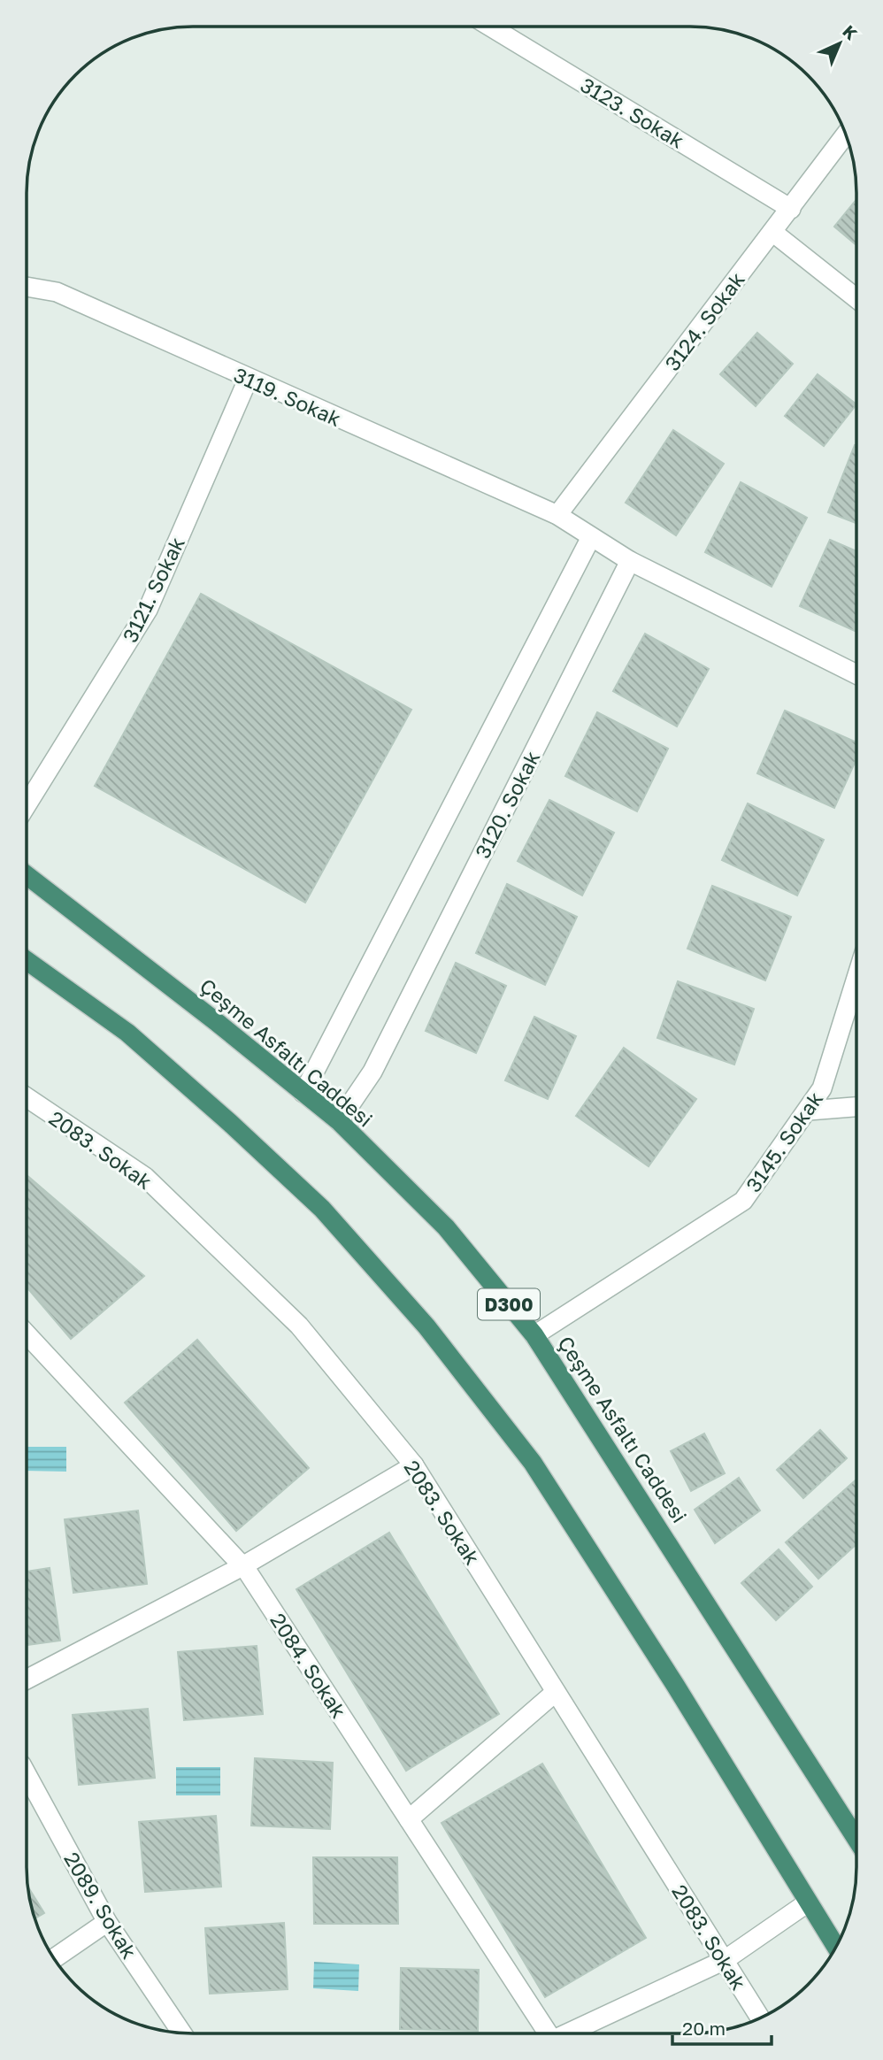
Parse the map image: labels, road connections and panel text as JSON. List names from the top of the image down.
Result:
{
  "streets": {
    "highway": ["Çeşme Asfaltı Caddesi", "D300"],
    "street": [
      "3123. Sokak",
      "3124. Sokak",
      "3119. Sokak",
      "3121. Sokak",
      "3120. Sokak",
      "3145. Sokak",
      "2083. Sokak",
      "2084. Sokak",
      "2089. Sokak"
    ]
  },
  "crossings": [
    ["3123. Sokak", "3124. Sokak"],
    ["3124. Sokak", "3119. Sokak"],
    ["3119. Sokak", "3121. Sokak"],
    ["3120. Sokak", "Çeşme Asfaltı Caddesi"],
    ["Çeşme Asfaltı Caddesi", "3145. Sokak"]
  ],
  "scale_bar": "20 m",
  "north": "top right"
}
